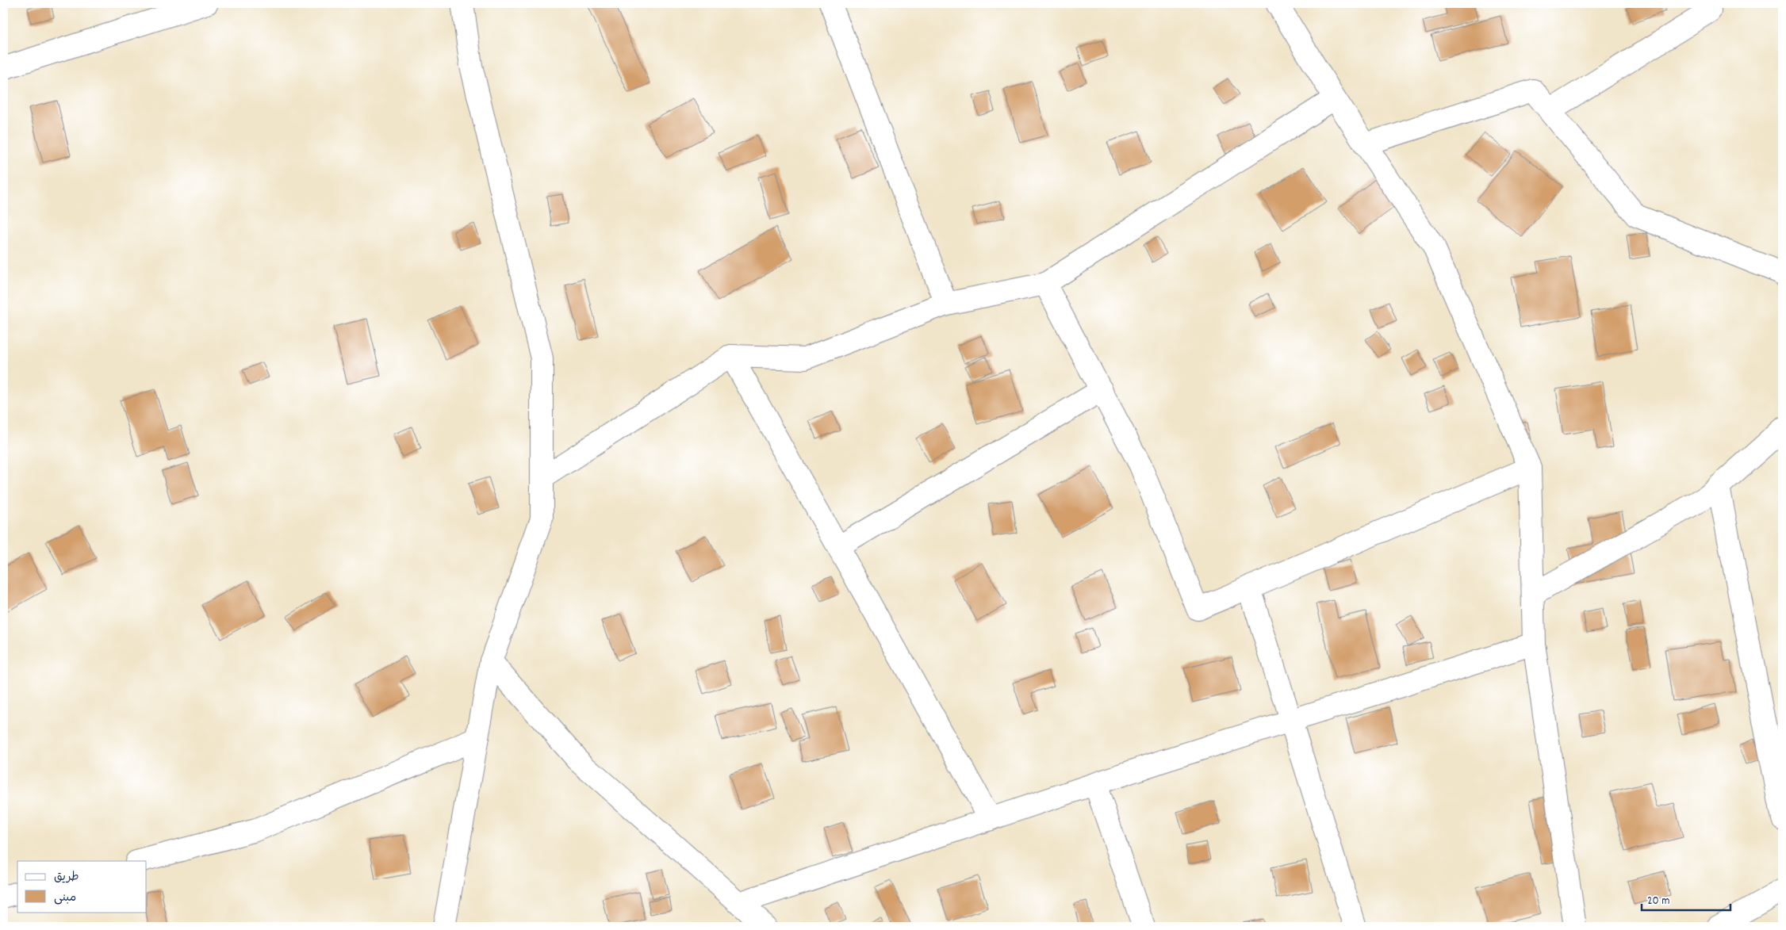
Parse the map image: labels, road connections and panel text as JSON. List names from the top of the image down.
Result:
{
  "legend": ["طريق", "مبنى"],
  "scale_bar": "20 m"
}
